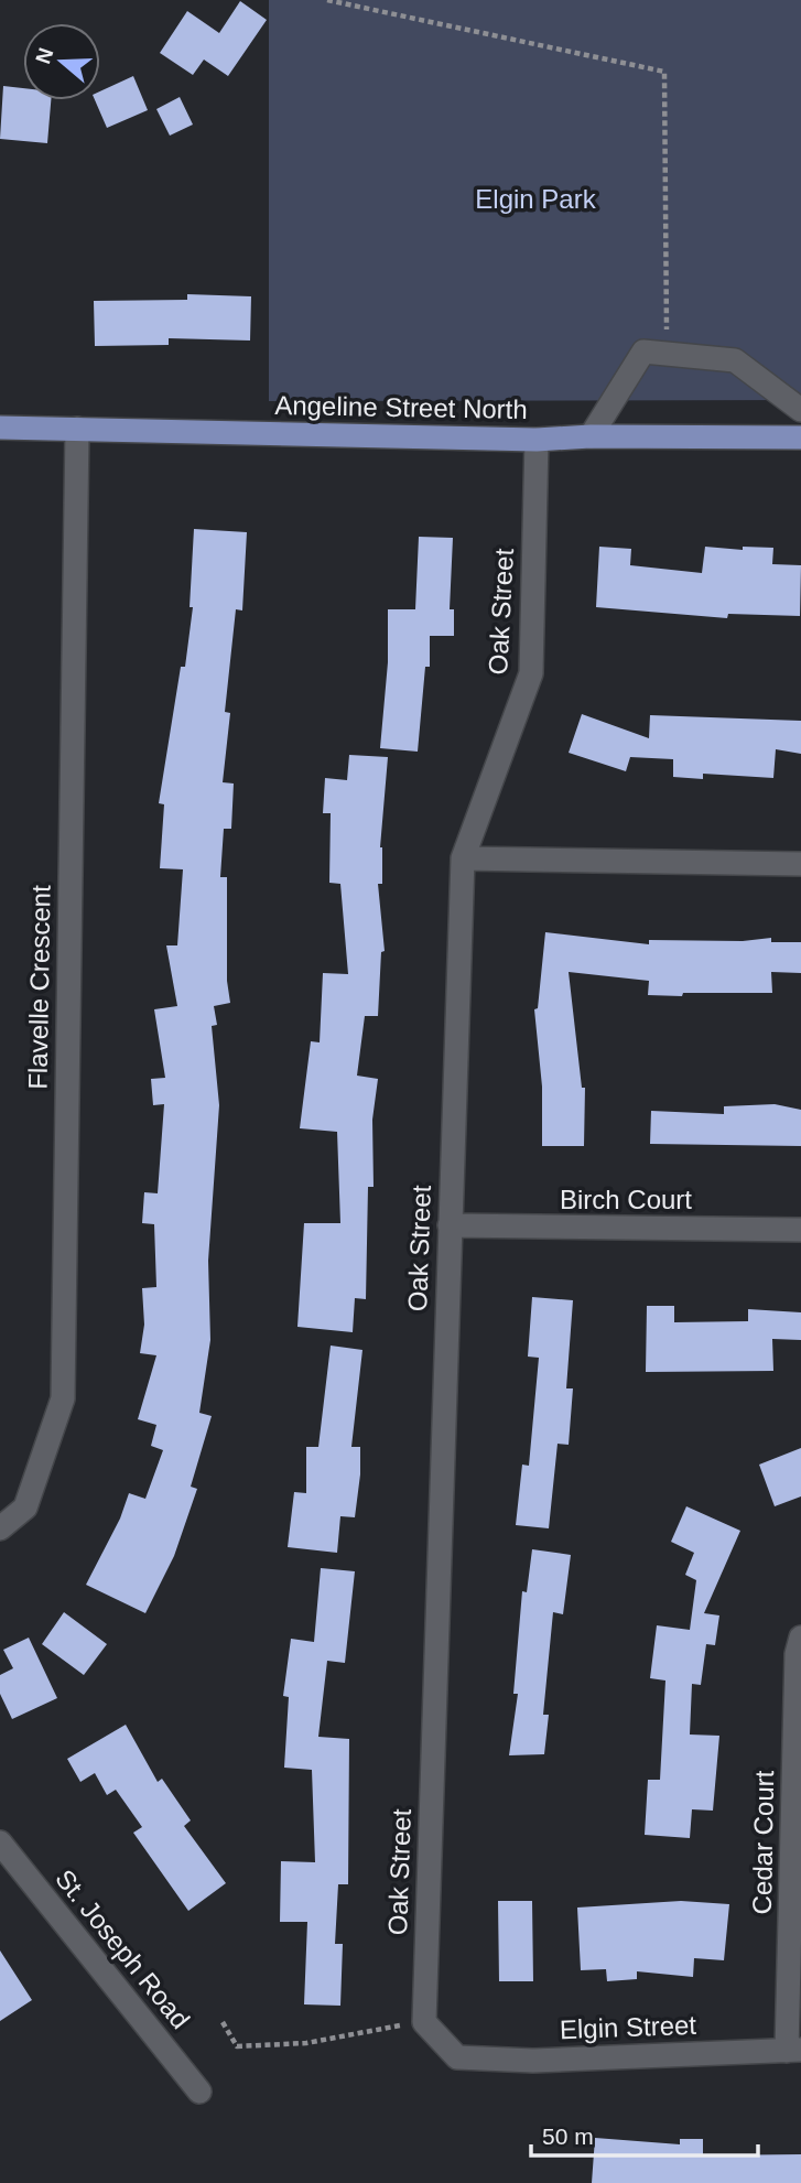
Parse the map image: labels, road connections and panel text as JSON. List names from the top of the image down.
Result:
{
  "streets": {
    "main road": ["Angeline Street North"],
    "street": [
      "Oak Street",
      "Flavelle Crescent",
      "Birch Court",
      "Cedar Court",
      "St. Joseph Road",
      "Elgin Street"
    ]
  },
  "crossings": [
    ["Angeline Street North", "Oak Street"],
    ["Angeline Street North", "Flavelle Crescent"],
    ["Oak Street", "Birch Court"],
    ["Oak Street", "Elgin Street"],
    ["Cedar Court", "Elgin Street"]
  ],
  "parks": ["Elgin Park"],
  "scale_bar": "50 m",
  "north": "left"
}
